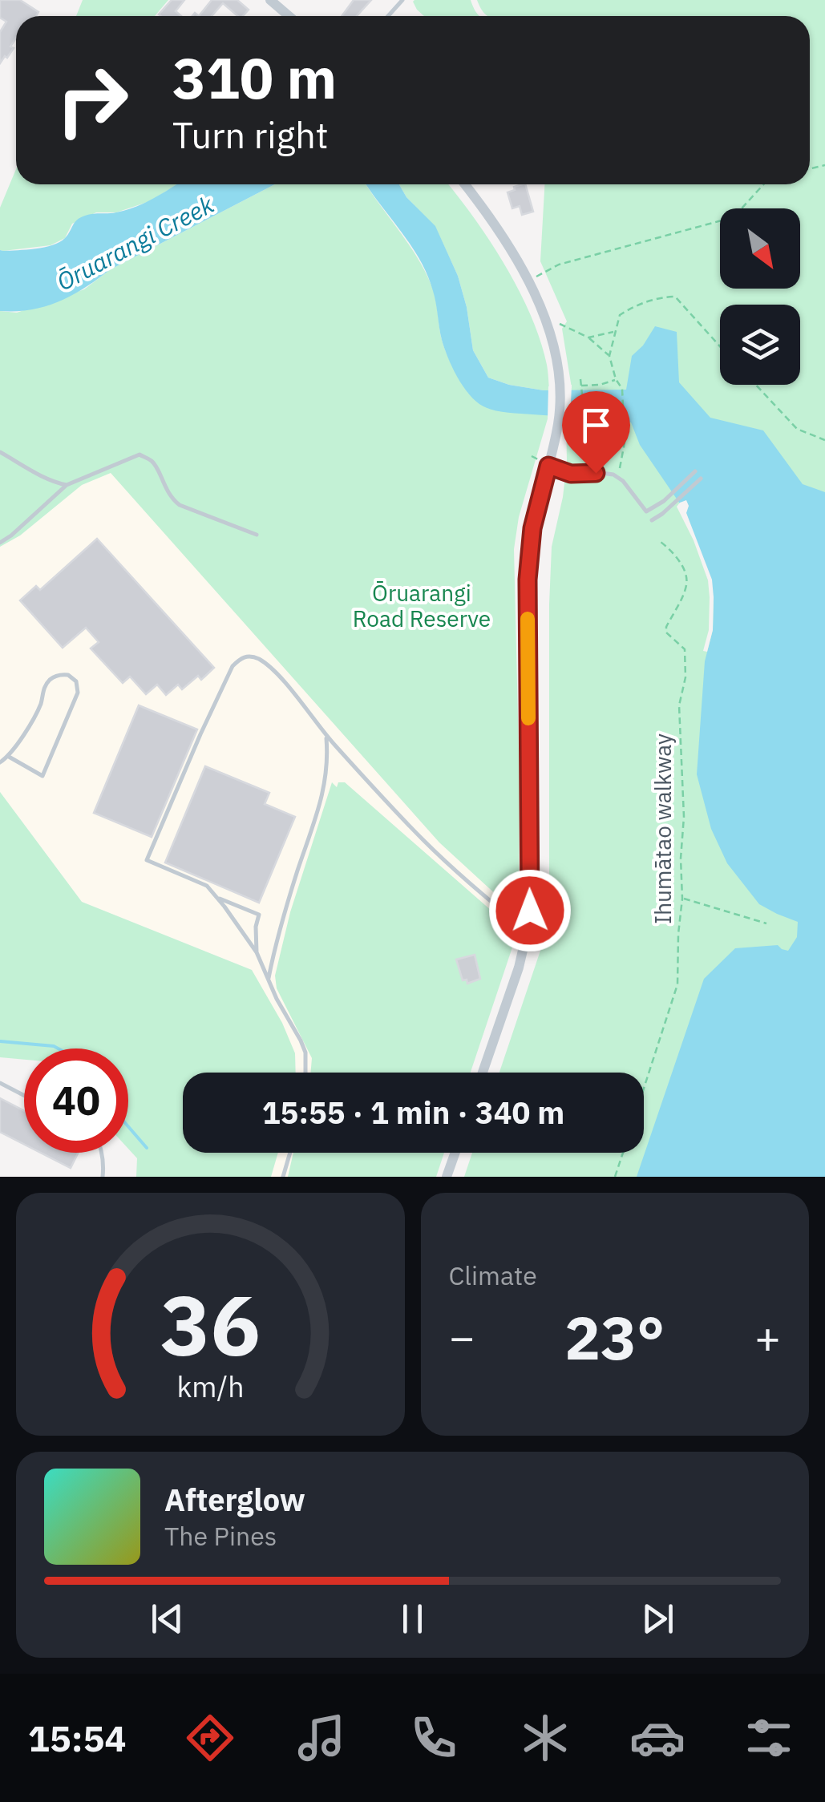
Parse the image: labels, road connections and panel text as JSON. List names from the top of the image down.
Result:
{
  "streets": {
    "path": ["Ihumātao walkway"]
  },
  "water": ["Ōruarangi Creek"],
  "parks": ["Ōruarangi Road Reserve"],
  "north": "bottom right",
  "page": {
    "turn": ["310 m", "Turn right"],
    "limit": "40",
    "trip": "15:55 · 1 min · 340 m",
    "tile": "Climate",
    "heat": ["−", "23°", "+"],
    "song": ["Afterglow", "The Pines"],
    "tabs": "15:54",
    "gauge": ["36", "km/h"]
  }
}
